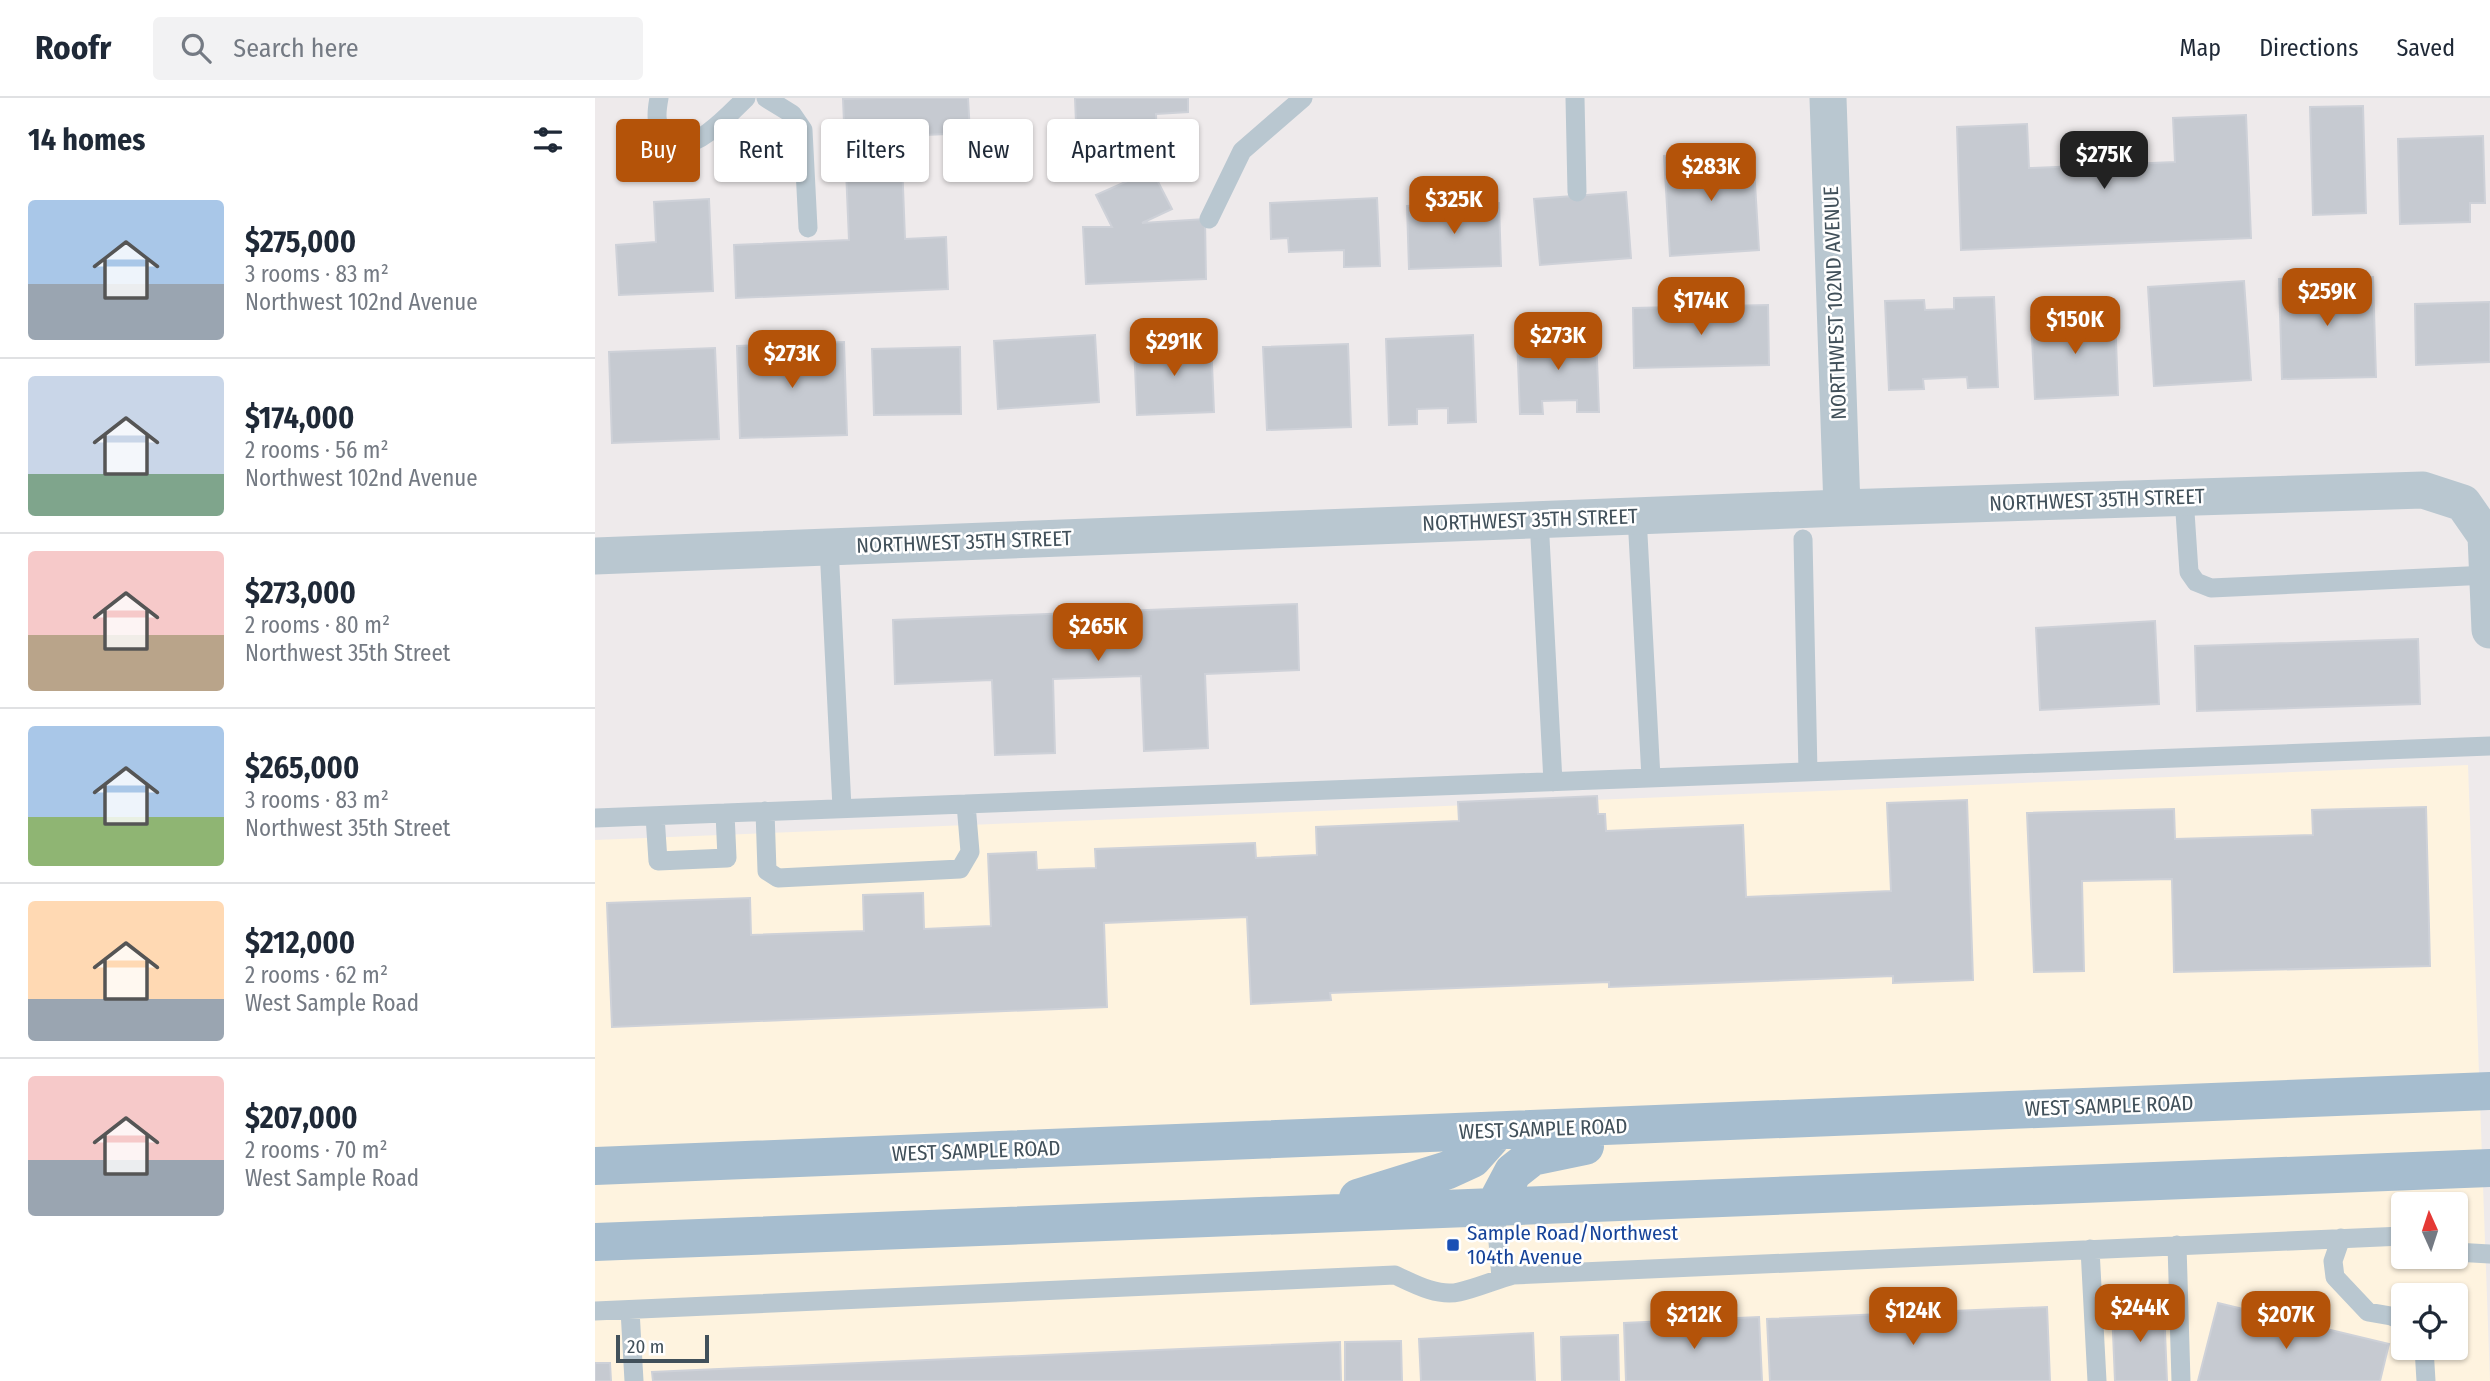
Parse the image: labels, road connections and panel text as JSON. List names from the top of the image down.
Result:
{
  "streets": {
    "main road": ["WEST SAMPLE ROAD"],
    "street": ["NORTHWEST 102ND AVENUE", "NORTHWEST 35TH STREET"]
  },
  "crossings": [
    ["NORTHWEST 102ND AVENUE", "NORTHWEST 35TH STREET"]
  ],
  "places": {
    "transit": ["Sample Road/Northwest 104th Avenue"]
  },
  "scale_bar": "20 m",
  "north": "top",
  "page": {
    "header": "Roofr",
    "search": "Search here",
    "nav": ["Map", "Directions", "Saved"],
    "heading": "14 homes",
    "chip": [
      "Buy",
      "Rent",
      "Filters",
      "New",
      "Apartment"
    ],
    "price": [
      "$275K",
      "$283K",
      "$325K",
      "$259K",
      "$174K",
      "$150K",
      "$273K",
      "$291K",
      "$273K",
      "$265K",
      "$244K",
      "$124K",
      "$212K",
      "$207K"
    ],
    "list": [
      {
        "name": "$275,000",
        "note": "3 rooms · 83 m² · Northwest 102nd Avenue"
      },
      {
        "name": "$174,000",
        "note": "2 rooms · 56 m² · Northwest 102nd Avenue"
      },
      {
        "name": "$273,000",
        "note": "2 rooms · 80 m² · Northwest 35th Street"
      },
      {
        "name": "$265,000",
        "note": "3 rooms · 83 m² · Northwest 35th Street"
      },
      {
        "name": "$212,000",
        "note": "2 rooms · 62 m² · West Sample Road"
      },
      {
        "name": "$207,000",
        "note": "2 rooms · 70 m² · West Sample Road"
      }
    ],
    "scale": "20 m"
  }
}
